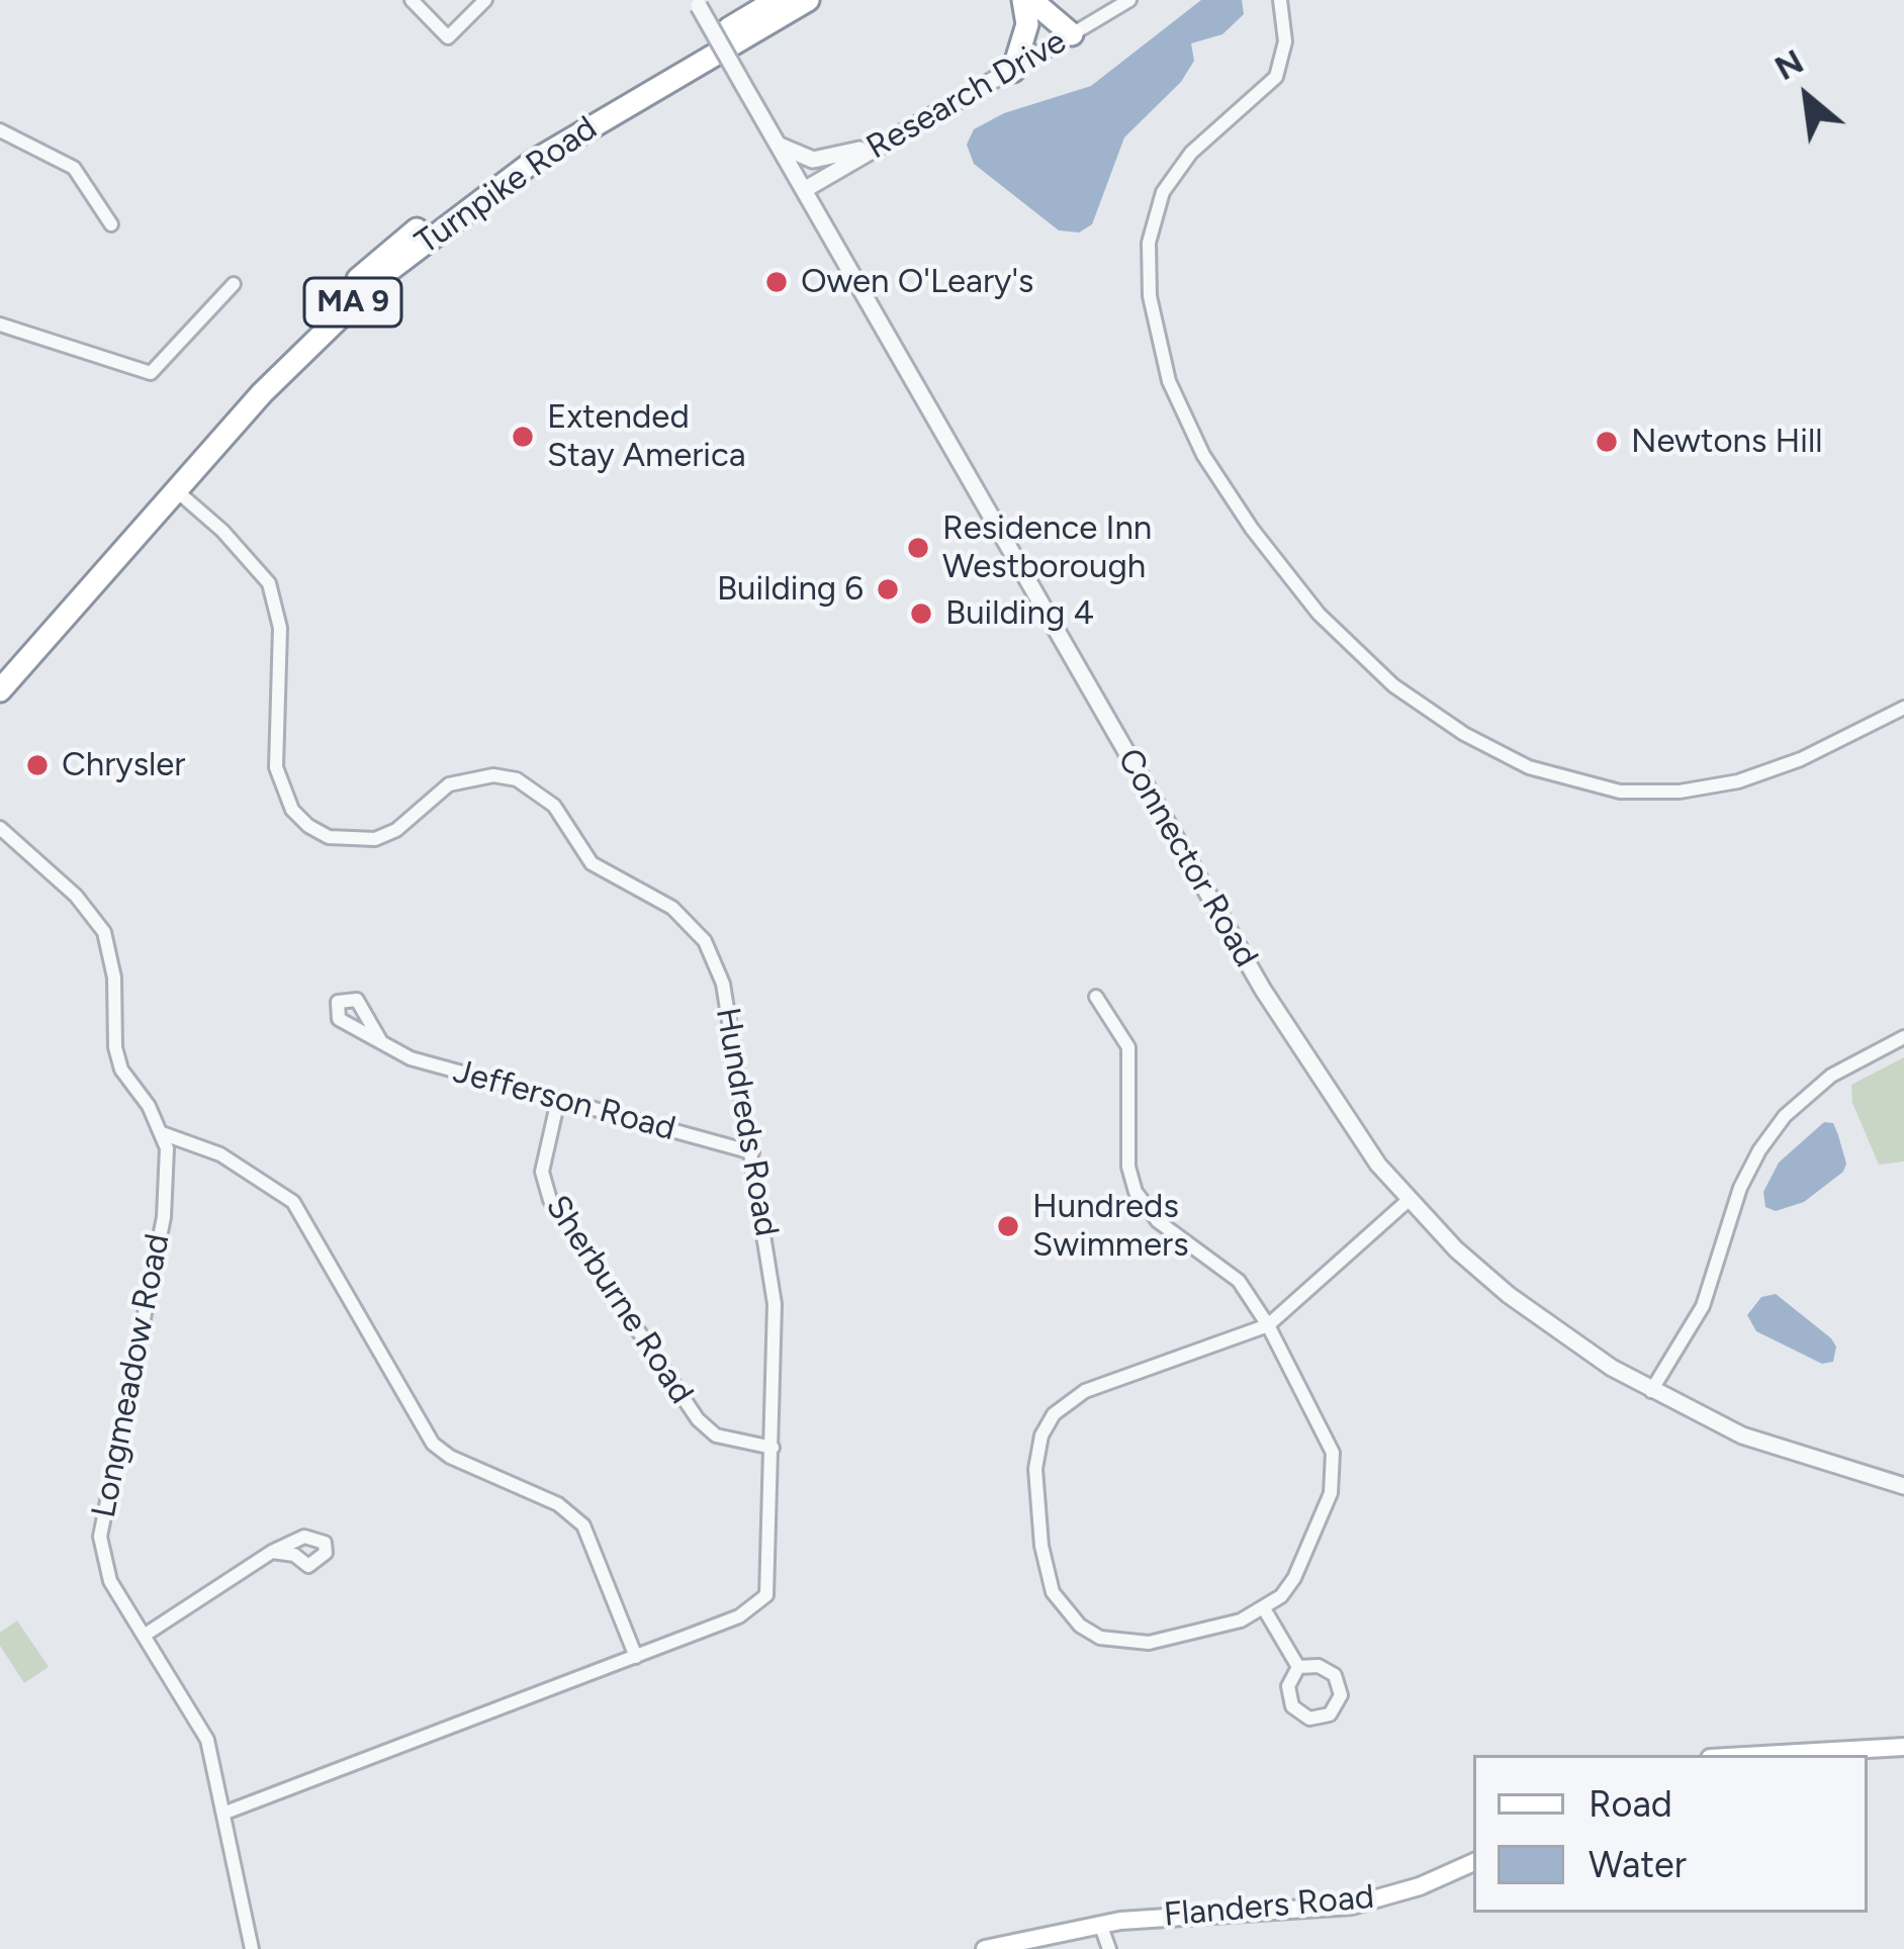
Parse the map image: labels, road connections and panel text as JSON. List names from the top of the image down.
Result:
{
  "streets": {
    "highway": ["Turnpike Road", "MA 9"],
    "main road": ["Flanders Road"],
    "street": [
      "Research Drive",
      "Connector Road",
      "Jefferson Road",
      "Hundreds Road",
      "Sherburne Road",
      "Longmeadow Road"
    ]
  },
  "crossings": [
    ["Research Drive", "Connector Road"],
    ["Turnpike Road", "Hundreds Road"],
    ["Jefferson Road", "Hundreds Road"],
    ["Jefferson Road", "Sherburne Road"],
    ["Hundreds Road", "Sherburne Road"],
    ["Hundreds Road", "Longmeadow Road"]
  ],
  "places": [
    "Owen O'Leary's",
    "Extended Stay America",
    "Newtons Hill",
    "Residence Inn Westborough",
    "Building 6",
    "Building 4",
    "Chrysler",
    "Hundreds Swimmers"
  ],
  "legend": ["Road", "Water"],
  "north": "top left"
}
